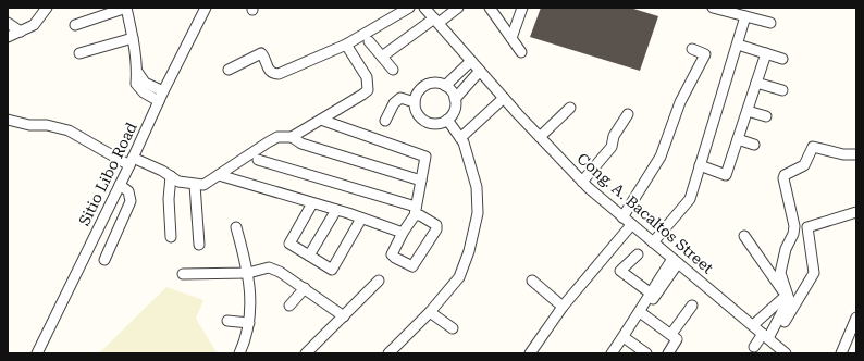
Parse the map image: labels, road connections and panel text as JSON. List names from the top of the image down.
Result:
{
  "streets": {
    "street": ["Sitio Libo Road", "Cong. A. Bacaltos Street"]
  }
}
